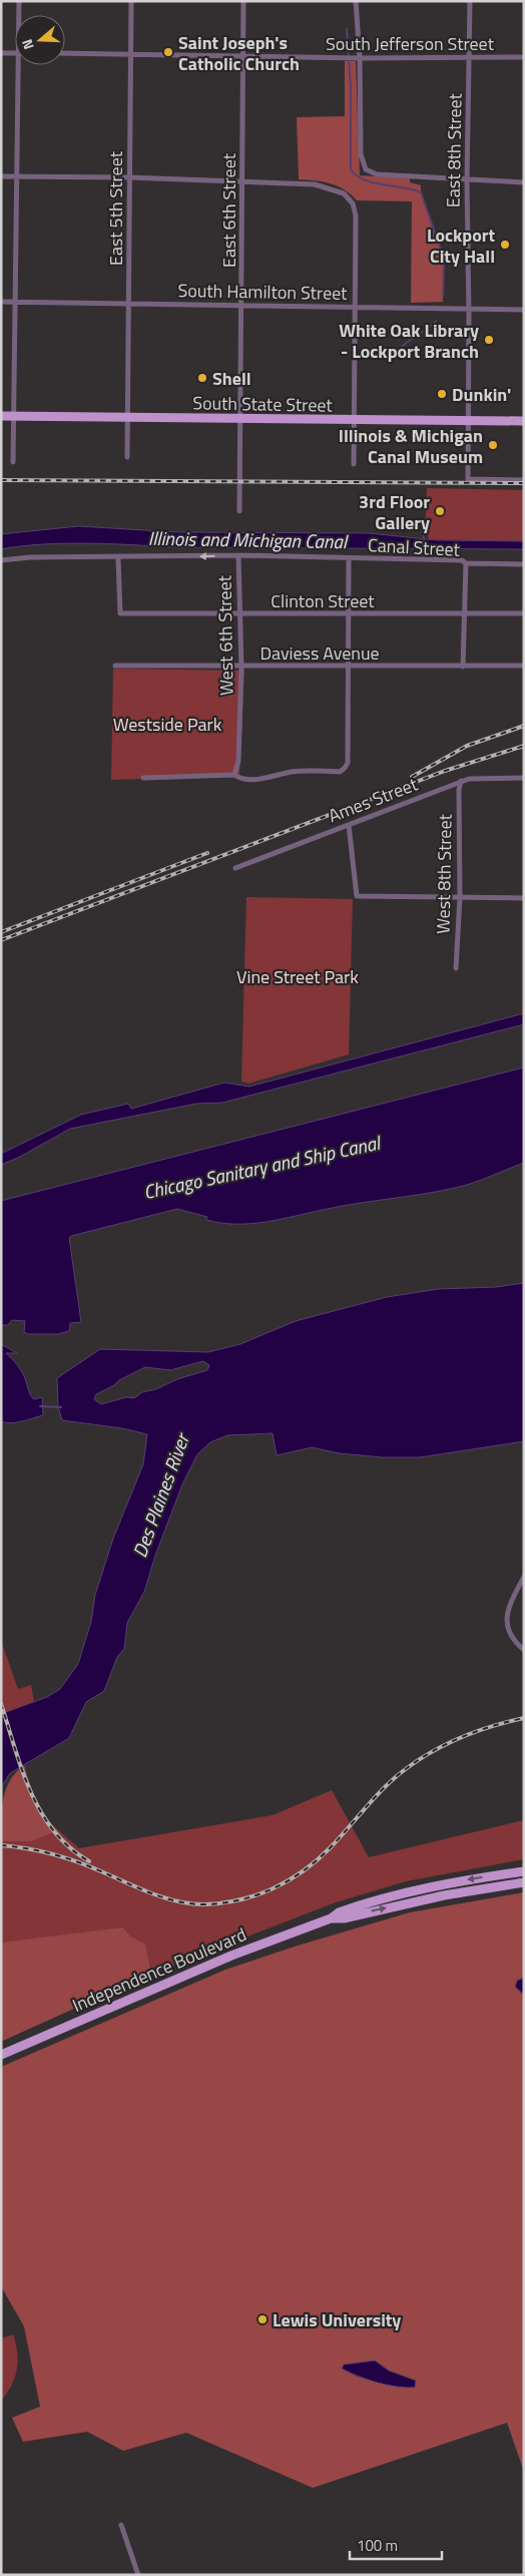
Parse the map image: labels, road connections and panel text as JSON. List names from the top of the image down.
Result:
{
  "streets": {
    "main road": ["South State Street", "Independence Boulevard"],
    "street": [
      "South Jefferson Street",
      "East 8th Street",
      "East 5th Street",
      "East 6th Street",
      "South Hamilton Street",
      "Canal Street",
      "Clinton Street",
      "West 6th Street",
      "Daviess Avenue",
      "Ames Street",
      "West 8th Street"
    ]
  },
  "crossings": [
    ["South Jefferson Street", "East 8th Street"],
    ["South Jefferson Street", "East 5th Street"],
    ["South Jefferson Street", "East 6th Street"],
    ["East 8th Street", "South Hamilton Street"],
    ["East 8th Street", "South State Street"],
    ["East 5th Street", "South Hamilton Street"],
    ["East 5th Street", "South State Street"],
    ["East 6th Street", "South Hamilton Street"],
    ["East 6th Street", "South State Street"],
    ["Canal Street", "Clinton Street"],
    ["Canal Street", "West 6th Street"],
    ["Clinton Street", "West 6th Street"],
    ["West 6th Street", "Daviess Avenue"],
    ["Ames Street", "West 8th Street"]
  ],
  "water": ["Illinois and Michigan Canal", "Chicago Sanitary and Ship Canal", "Des Plaines River"],
  "parks": ["Westside Park", "Vine Street Park"],
  "places": [
    "Saint Joseph's Catholic Church",
    "Lockport City Hall",
    "White Oak Library - Lockport Branch",
    "Shell",
    "Dunkin'",
    "Illinois & Michigan Canal Museum",
    "3rd Floor Gallery",
    "Lewis University"
  ],
  "scale_bar": "100 m",
  "north": "left"
}
